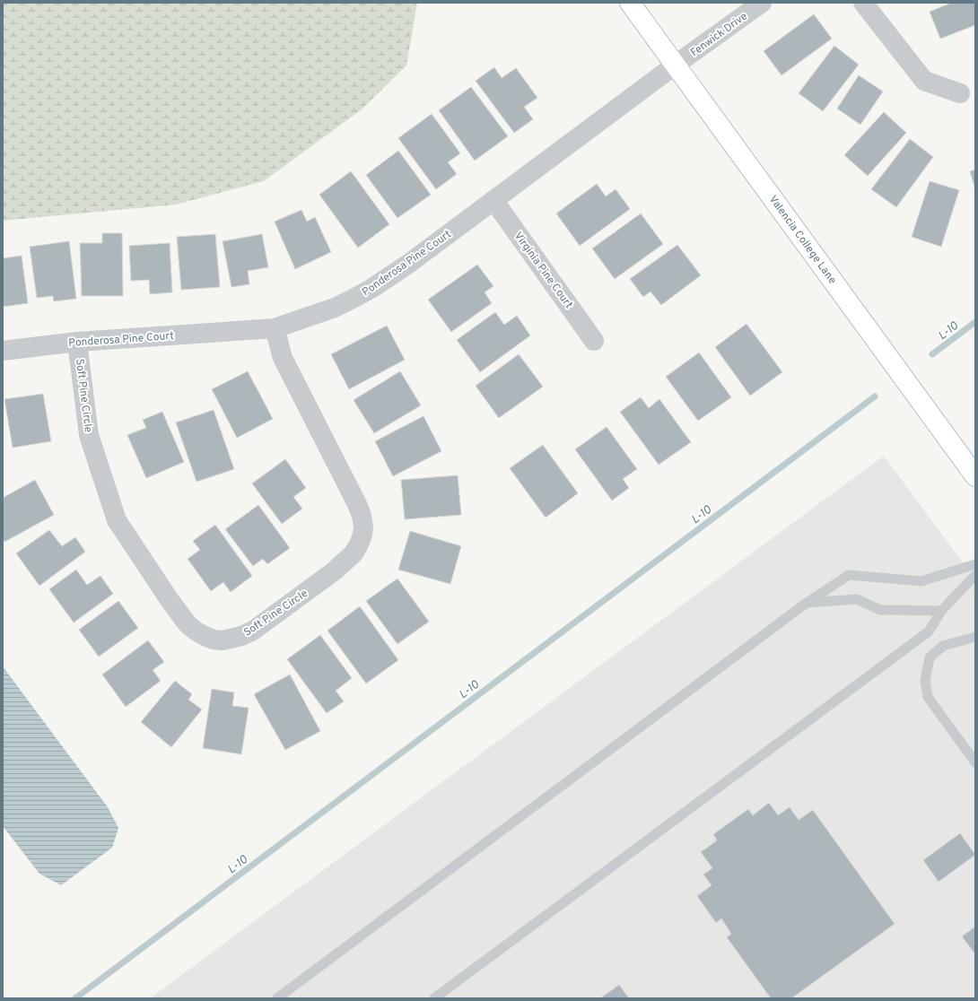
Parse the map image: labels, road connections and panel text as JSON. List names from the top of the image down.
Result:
{
  "streets": {
    "street": [
      "Fenwick Drive",
      "Valencia College Lane",
      "Ponderosa Pine Court",
      "Virginia Pine Court",
      "Soft Pine Circle"
    ]
  },
  "crossings": [
    ["Fenwick Drive", "Valencia College Lane"],
    ["Fenwick Drive", "Ponderosa Pine Court"],
    ["Valencia College Lane", "Ponderosa Pine Court"],
    ["Ponderosa Pine Court", "Virginia Pine Court"],
    ["Ponderosa Pine Court", "Soft Pine Circle"]
  ],
  "water": ["L-10"]
}
